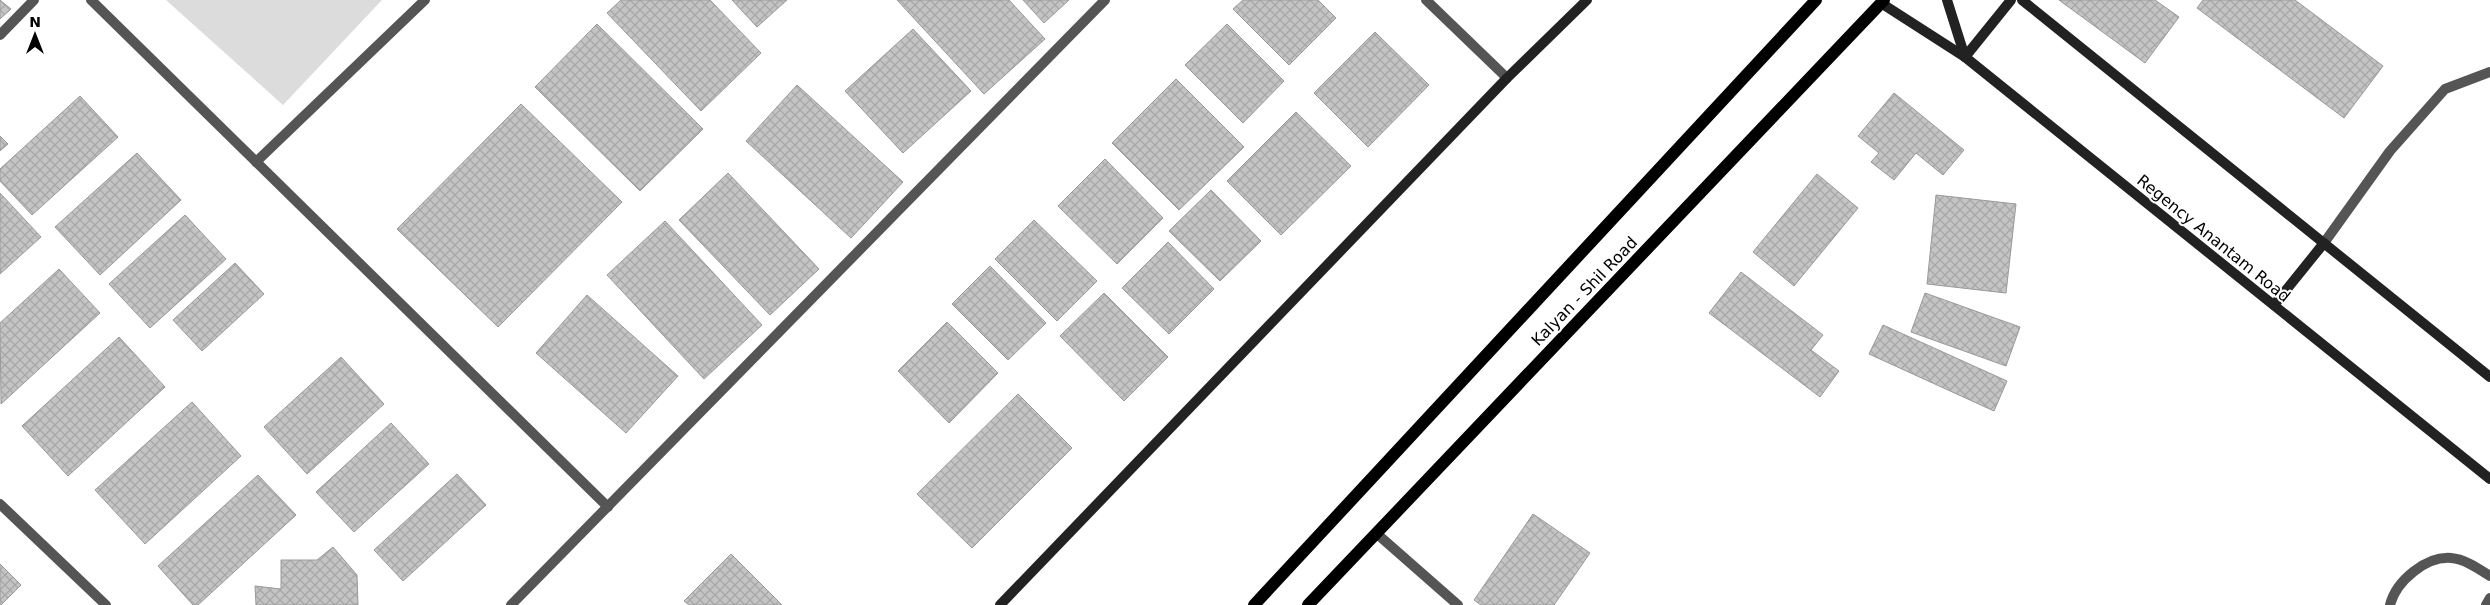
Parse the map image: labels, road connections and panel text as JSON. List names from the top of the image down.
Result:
{
  "streets": {
    "main road": ["Kalyan - Shil Road"],
    "street": ["Regency Anantam Road"]
  },
  "crossings": [
    ["Regency Anantam Road", "Kalyan - Shil Road"]
  ],
  "north": "top"
}
